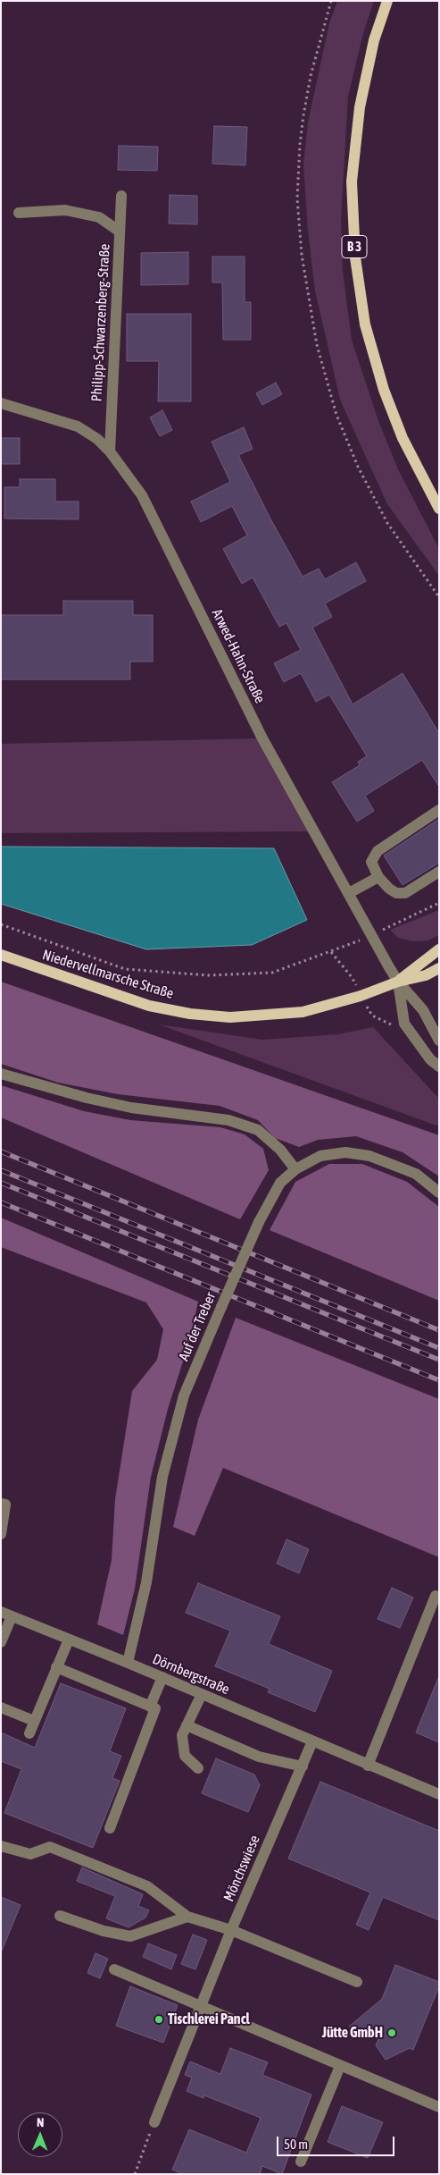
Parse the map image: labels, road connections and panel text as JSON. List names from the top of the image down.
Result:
{
  "streets": {
    "main road": ["B 3", "Niedervellmarsche Straße"],
    "street": [
      "Philipp-Schwarzenberg-Straße",
      "Arwed-Hahn-Straße",
      "Auf der Treber",
      "Dörnbergstraße",
      "Mönchswiese"
    ]
  },
  "crossings": [
    ["Philipp-Schwarzenberg-Straße", "Arwed-Hahn-Straße"],
    ["Arwed-Hahn-Straße", "Niedervellmarsche Straße"],
    ["Auf der Treber", "Dörnbergstraße"],
    ["Dörnbergstraße", "Mönchswiese"]
  ],
  "places": ["Tischlerei Pancl", "Jütte GmbH"],
  "scale_bar": "50 m",
  "north": "top"
}
